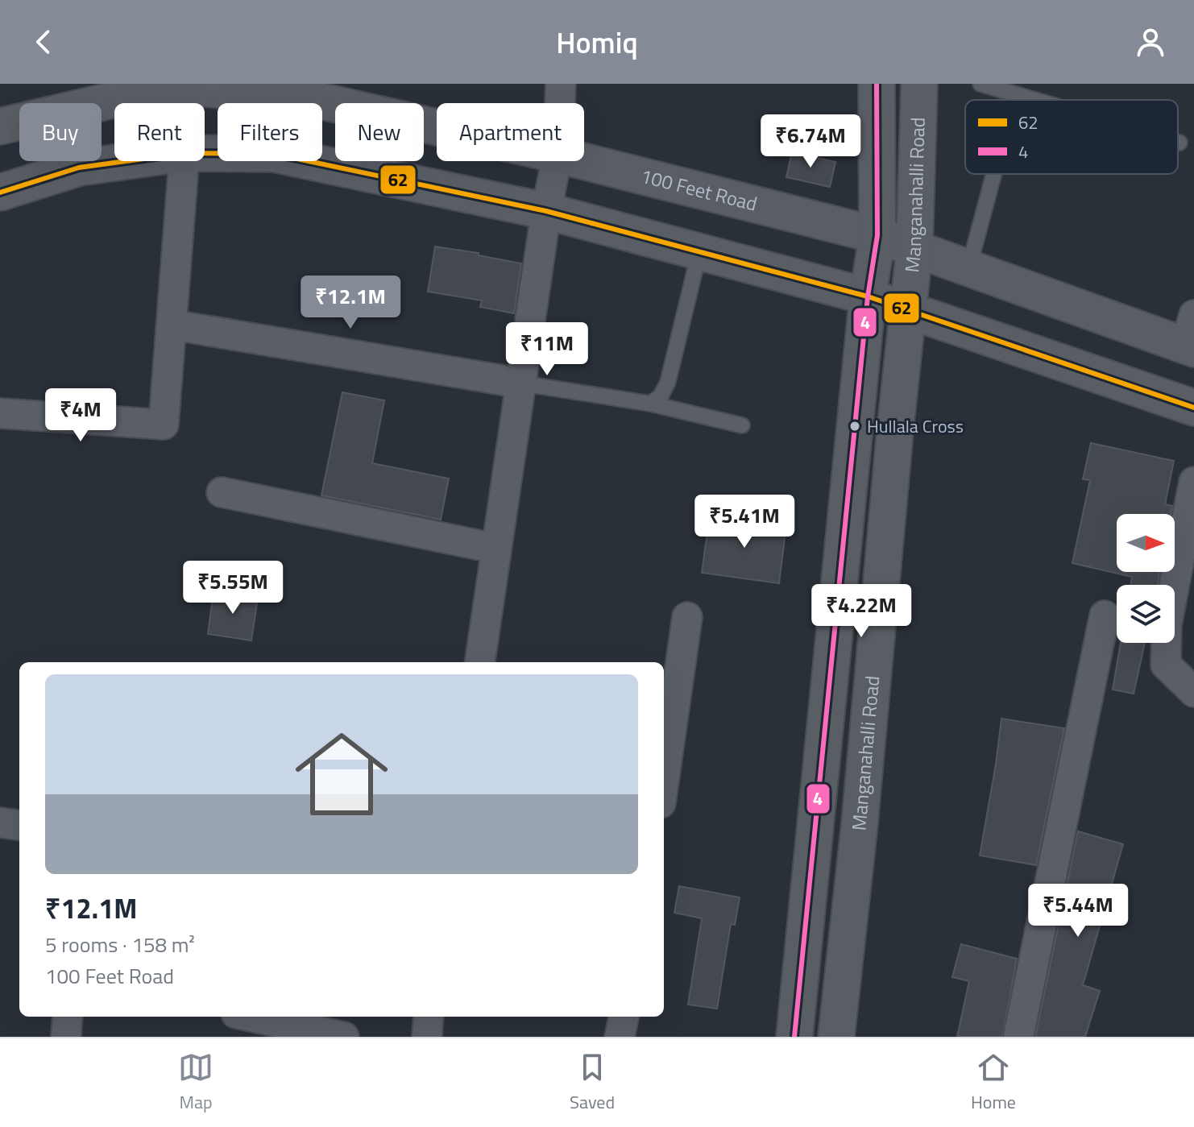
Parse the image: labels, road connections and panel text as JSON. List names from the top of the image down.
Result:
{
  "streets": {
    "main road": ["100 Feet Road", "Manganahalli Road"]
  },
  "crossings": [
    ["100 Feet Road", "Manganahalli Road"]
  ],
  "places": ["Hullala Cross"],
  "lines": ["transit line 4", "transit line 62"],
  "legend": ["62", "4"],
  "north": "right",
  "page": {
    "header": "Homiq",
    "chip": [
      "Buy",
      "Rent",
      "Filters",
      "New",
      "Apartment"
    ],
    "price": [
      "₹6.74M",
      "₹12.1M",
      "₹11M",
      "₹4M",
      "₹5.41M",
      "₹5.55M",
      "₹4.22M",
      "₹5.44M"
    ],
    "list": [
      {
        "name": "₹12.1M",
        "note": "5 rooms · 158 m² · 100 Feet Road"
      }
    ],
    "tabs": ["Map", "Saved", "Home"]
  }
}
